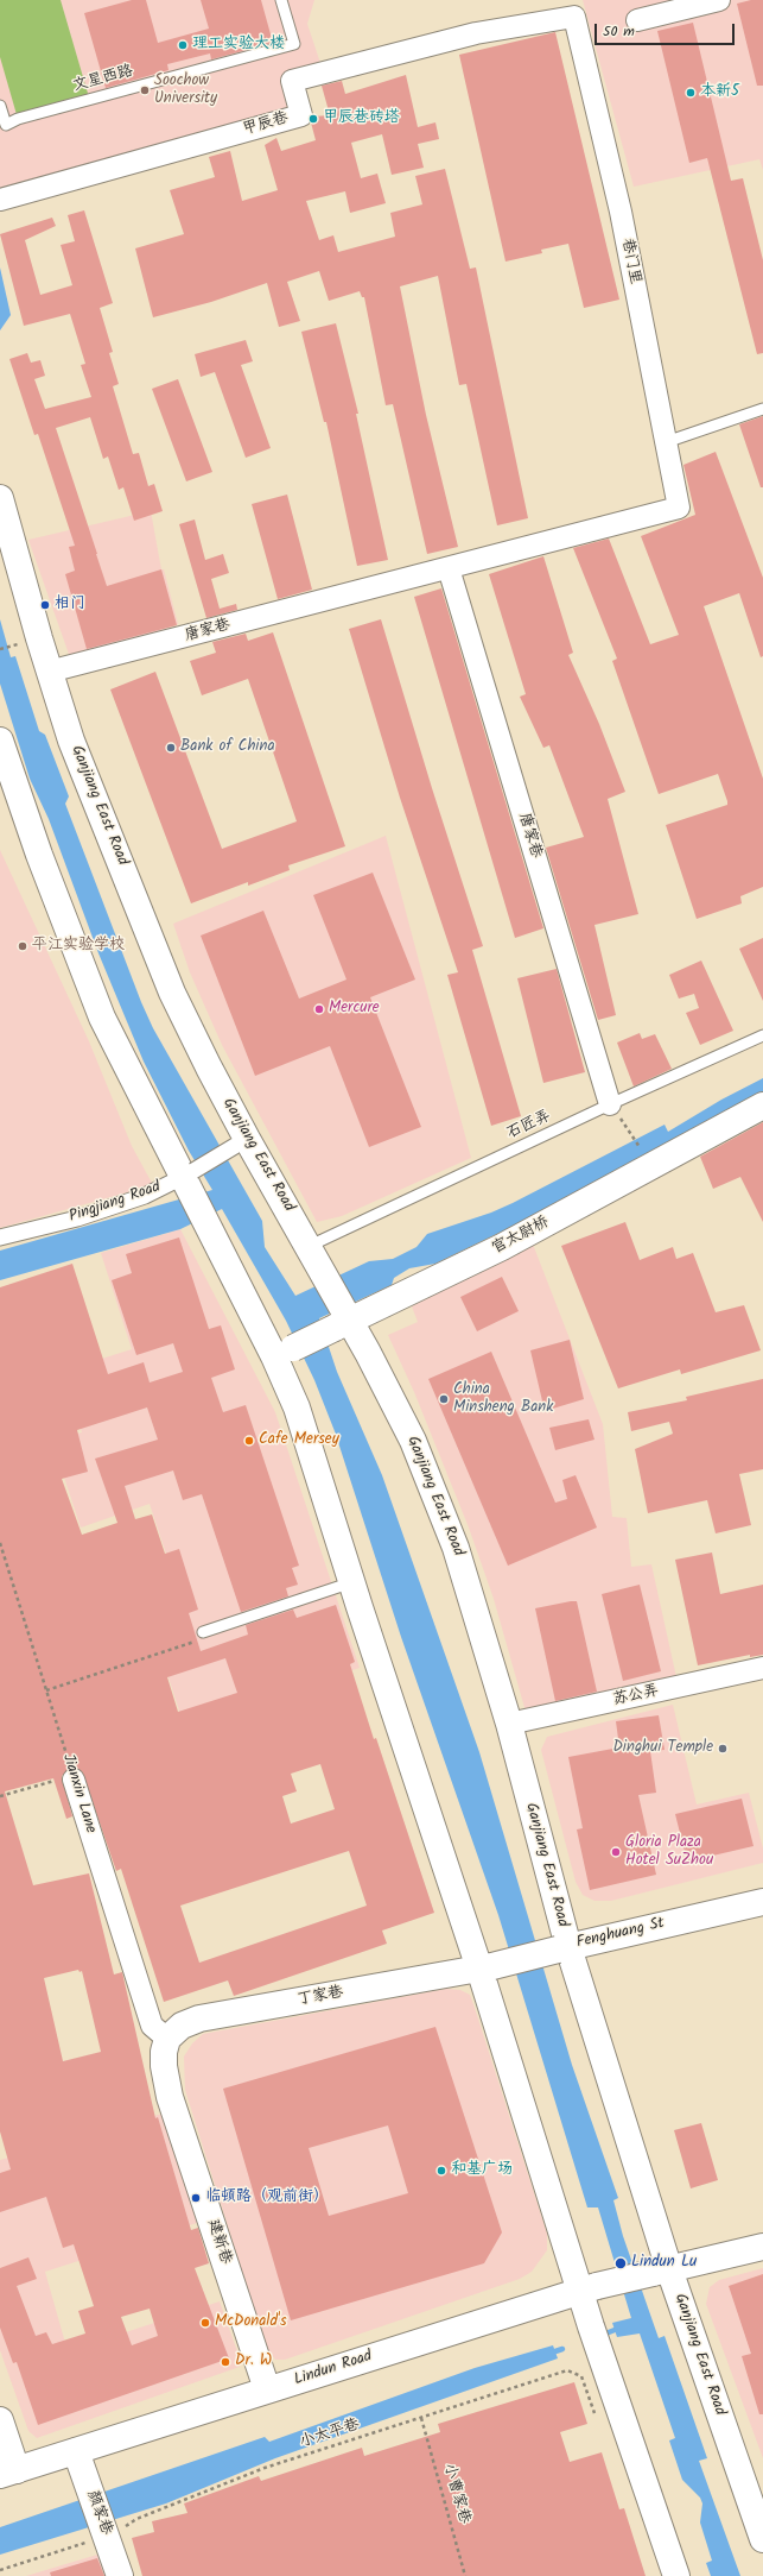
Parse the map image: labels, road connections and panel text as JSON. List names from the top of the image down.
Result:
{
  "streets": {
    "main road": [
      "Ganjiang East Road",
      "官太尉桥",
      "Fenghuang St",
      "丁家巷",
      "建新巷",
      "Lindun Road",
      "颜家巷"
    ],
    "street": [
      "甲辰巷",
      "巷门里",
      "唐家巷",
      "Pingjiang Road",
      "苏公弄",
      "Jianxin Lane"
    ],
    "lane": ["文星西路", "石匠弄"],
    "path": ["小太平巷", "小曹家巷"]
  },
  "crossings": [
    ["甲辰巷", "巷门里"],
    ["巷门里", "唐家巷"],
    ["唐家巷", "Ganjiang East Road"],
    ["唐家巷", "石匠弄"],
    ["Ganjiang East Road", "石匠弄"],
    ["Ganjiang East Road", "Pingjiang Road"],
    ["Ganjiang East Road", "官太尉桥"],
    ["Ganjiang East Road", "苏公弄"],
    ["Ganjiang East Road", "Fenghuang St"],
    ["Ganjiang East Road", "Lindun Road"],
    ["Jianxin Lane", "丁家巷"],
    ["Jianxin Lane", "建新巷"],
    ["Fenghuang St", "丁家巷"],
    ["丁家巷", "建新巷"],
    ["建新巷", "Lindun Road"],
    ["Lindun Road", "颜家巷"],
    ["小太平巷", "小曹家巷"],
    ["小太平巷", "颜家巷"]
  ],
  "places": [
    "理工实验大楼",
    "Soochow University",
    "本新5",
    "甲辰巷砖塔",
    "相门",
    "Bank of China",
    "平江实验学校",
    "Mercure",
    "China Minsheng Bank",
    "Cafe Mersey",
    "Dinghui Temple",
    "Gloria Plaza Hotel SuZhou",
    "和基广场",
    "临顿路（观前街）",
    "Lindun Lu",
    "McDonald's",
    "Dr. W"
  ],
  "scale_bar": "50 m"
}
